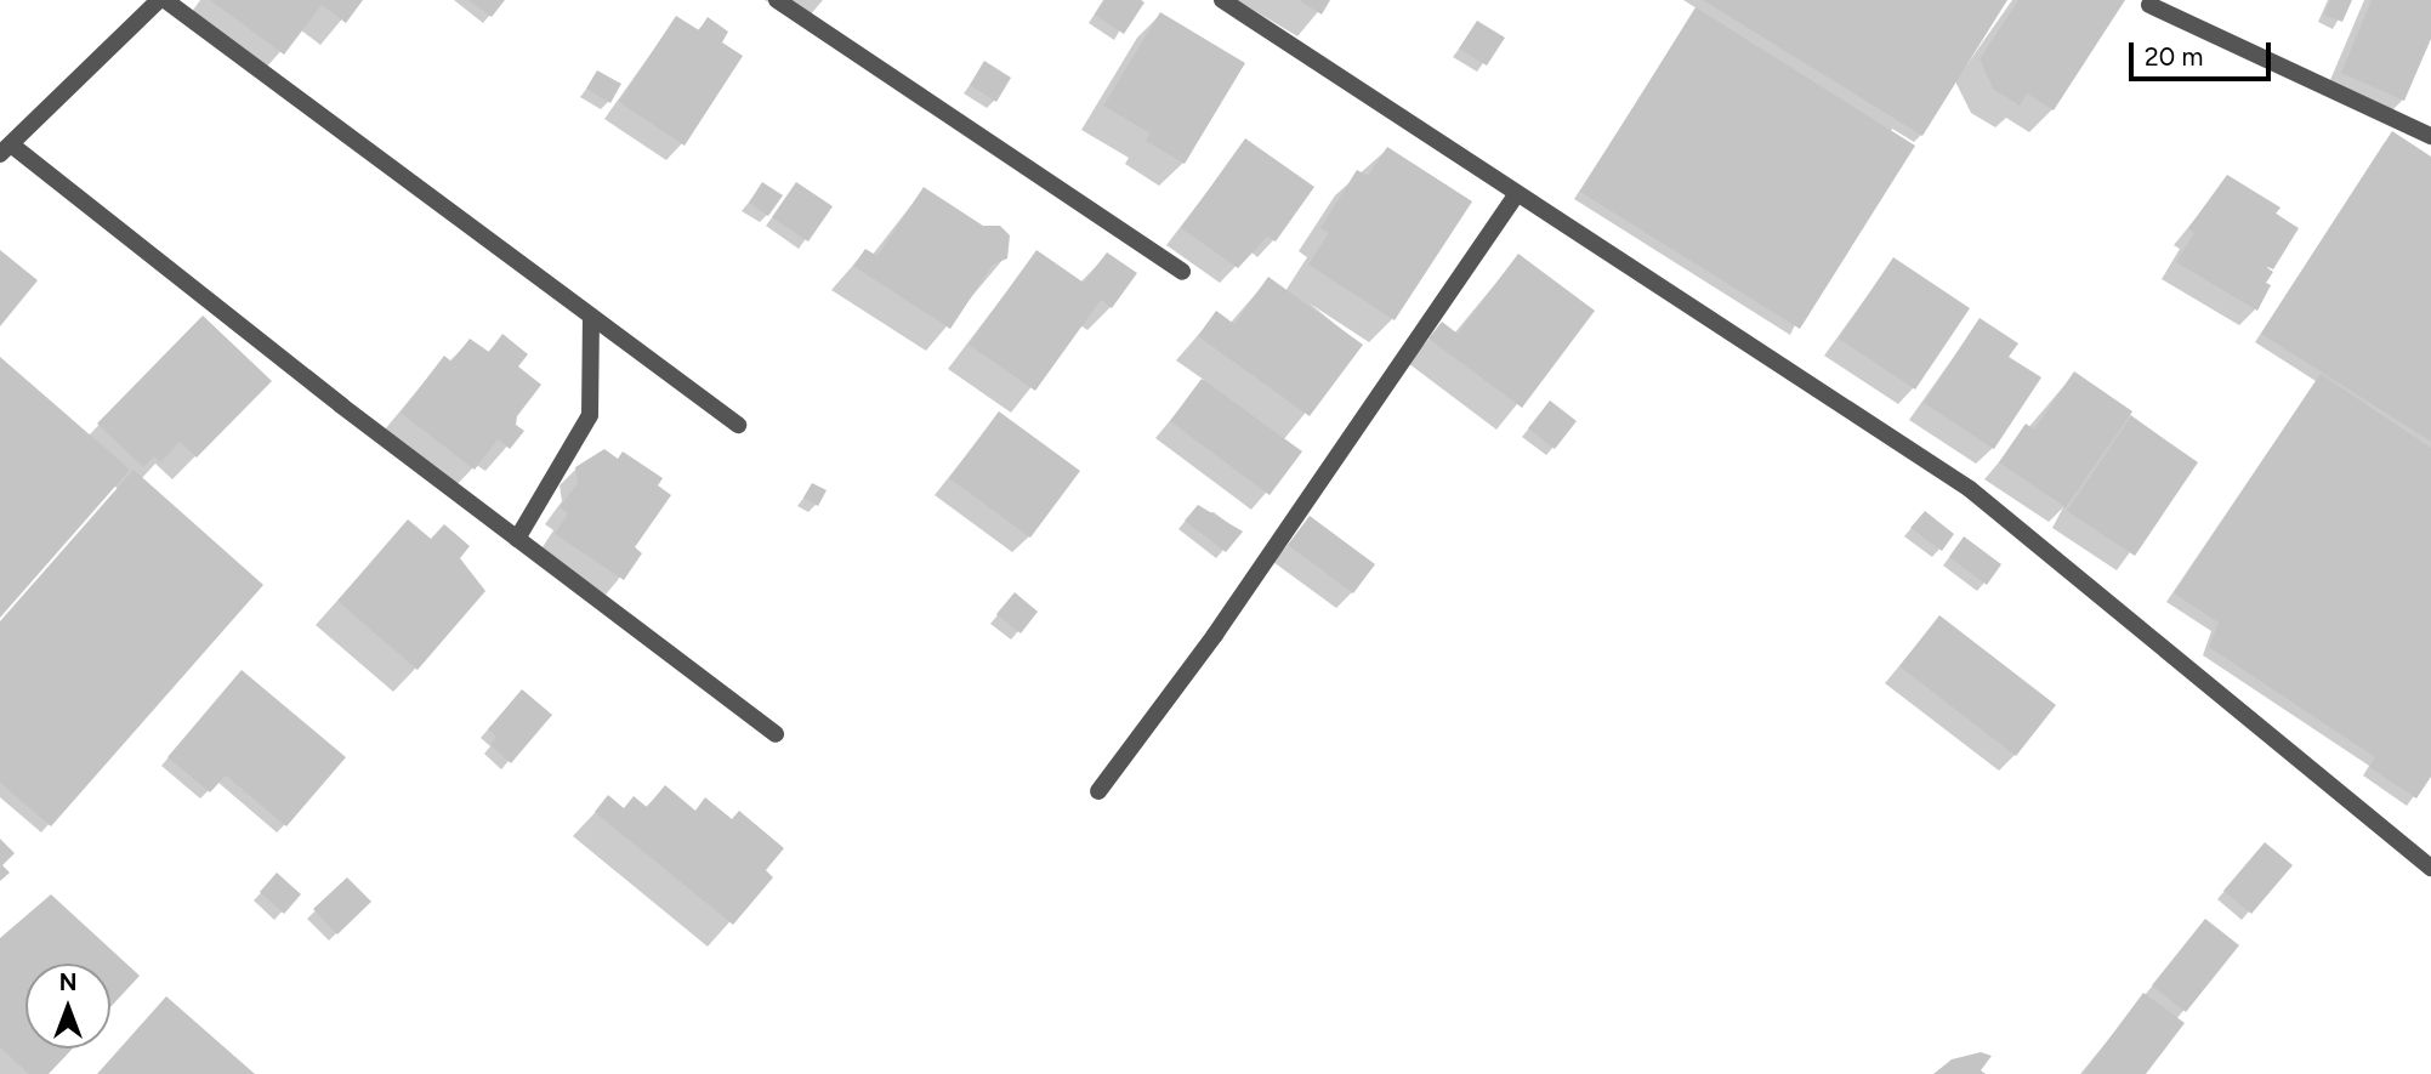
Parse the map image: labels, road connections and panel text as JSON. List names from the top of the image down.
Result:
{
  "scale_bar": "20 m",
  "north": "top"
}
